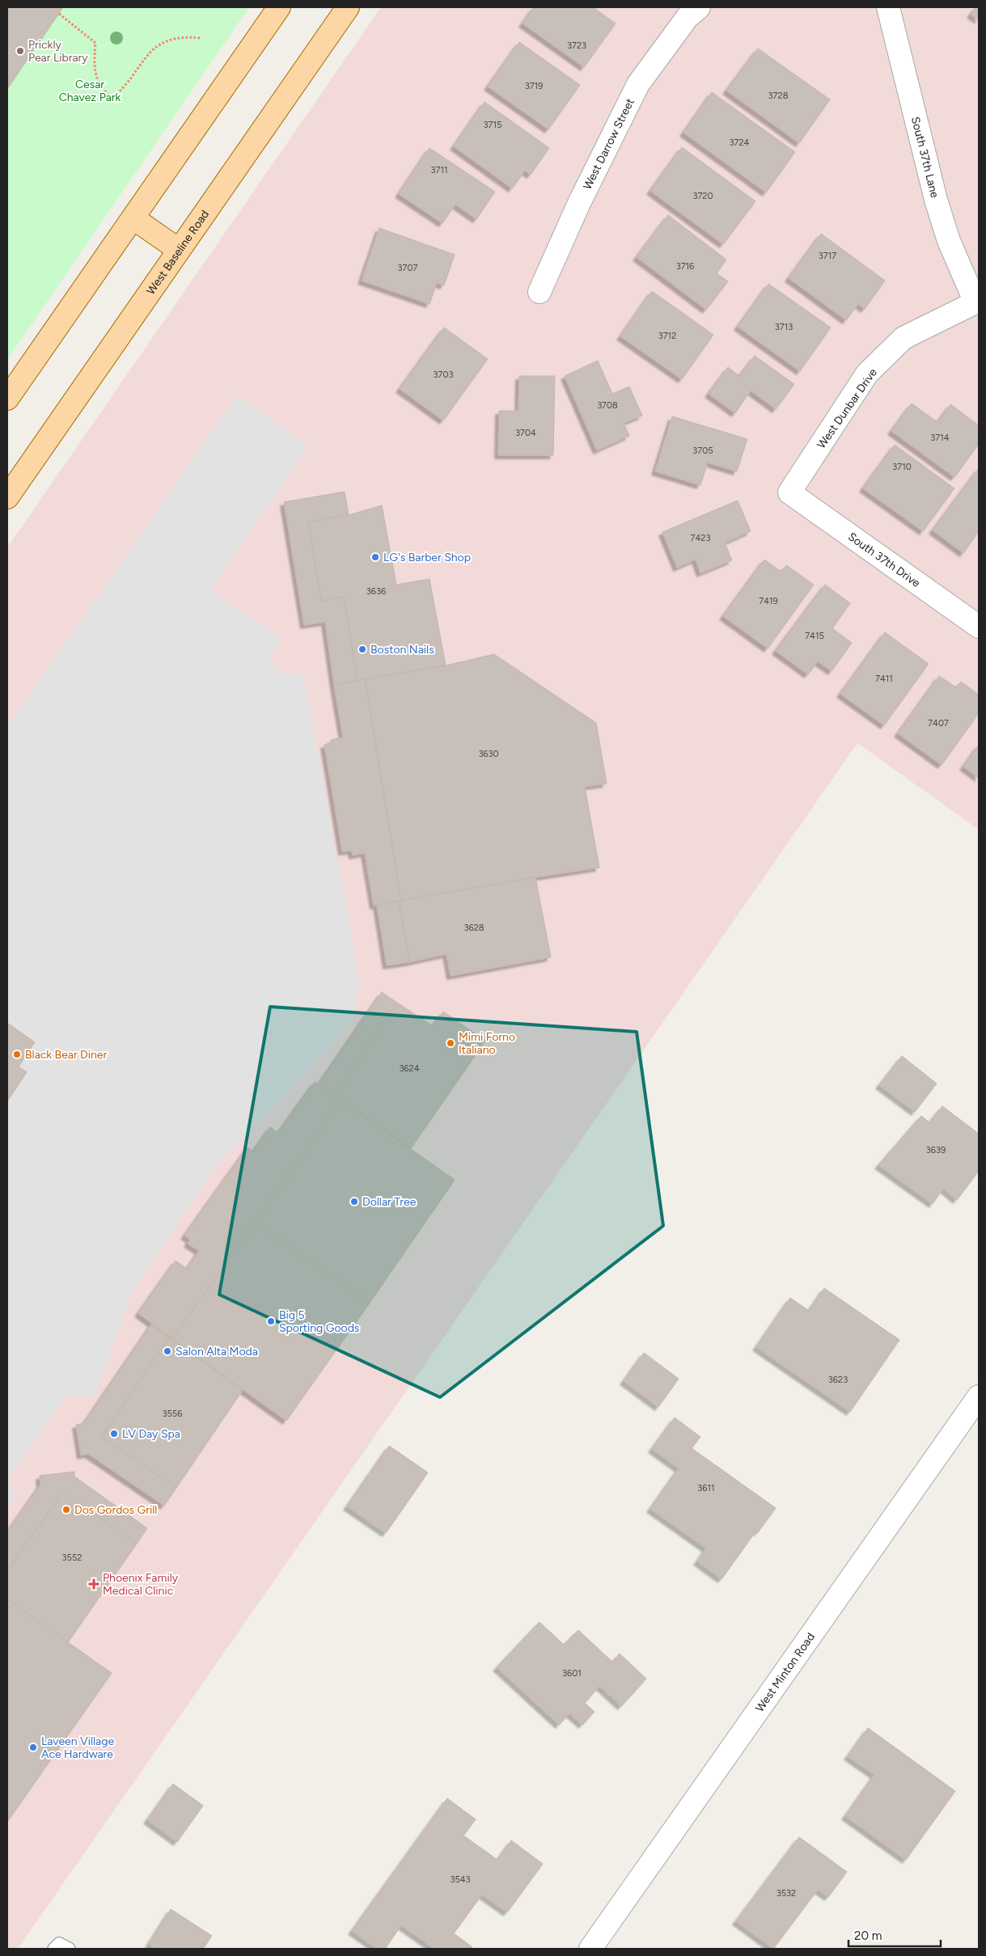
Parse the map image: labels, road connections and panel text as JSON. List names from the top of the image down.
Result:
{
  "streets": {
    "main road": ["West Baseline Road"],
    "street": [
      "West Darrow Street",
      "South 37th Lane",
      "West Dunbar Drive",
      "South 37th Drive",
      "West Minton Road"
    ]
  },
  "crossings": [
    ["South 37th Lane", "West Dunbar Drive"],
    ["West Dunbar Drive", "South 37th Drive"]
  ],
  "parks": ["Cesar Chavez Park"],
  "places": {
    "other": [
      "Prickly Pear Library",
      "LG's Barber Shop",
      "Boston Nails",
      "Mimi Forno Italiano",
      "Black Bear Diner",
      "Dollar Tree",
      "Big 5 Sporting Goods",
      "Salon Alta Moda",
      "LV Day Spa",
      "Dos Gordos Grill",
      "Laveen Village Ace Hardware"
    ],
    "health": ["Phoenix Family Medical Clinic"]
  },
  "house_numbers": [
    "3723",
    "3719",
    "3728",
    "3715",
    "3724",
    "3711",
    "3720",
    "3717",
    "3716",
    "3707",
    "3713",
    "3712",
    "3703",
    "3708",
    "3704",
    "3714",
    "3705",
    "3710",
    "7423",
    "3636",
    "7419",
    "7415",
    "7411",
    "7407",
    "3630",
    "3628",
    "3624",
    "3639",
    "3623",
    "3556",
    "3611",
    "3552",
    "3601",
    "3543",
    "3532"
  ],
  "scale_bar": "20 m"
}
